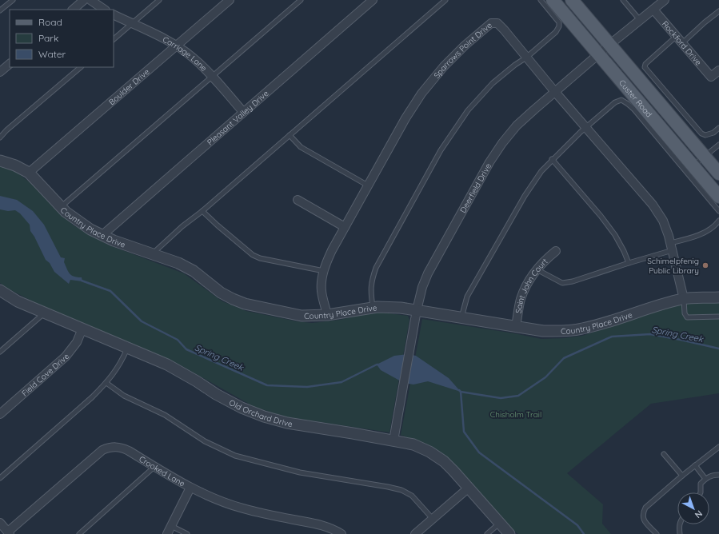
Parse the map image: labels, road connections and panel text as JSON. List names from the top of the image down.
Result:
{
  "streets": {
    "main road": ["Custer Road"],
    "street": [
      "Rockford Drive",
      "Sparrows Point Drive",
      "Carriage Lane",
      "Boulder Drive",
      "Pleasant Valley Drive",
      "Deerfield Drive",
      "Country Place Drive",
      "Saint John Court",
      "Field Cove Drive",
      "Old Orchard Drive",
      "Crooked Lane"
    ]
  },
  "crossings": [
    ["Rockford Drive", "Deerfield Drive"],
    ["Sparrows Point Drive", "Deerfield Drive"],
    ["Sparrows Point Drive", "Country Place Drive"],
    ["Carriage Lane", "Boulder Drive"],
    ["Carriage Lane", "Pleasant Valley Drive"],
    ["Boulder Drive", "Country Place Drive"],
    ["Custer Road", "Deerfield Drive"],
    ["Pleasant Valley Drive", "Country Place Drive"],
    ["Deerfield Drive", "Country Place Drive"],
    ["Deerfield Drive", "Old Orchard Drive"],
    ["Country Place Drive", "Saint John Court"],
    ["Field Cove Drive", "Old Orchard Drive"]
  ],
  "water": ["Spring Creek"],
  "parks": ["Chisholm Trail"],
  "places": ["Schimelpfenig Public Library"],
  "legend": ["Road", "Park", "Water"],
  "north": "bottom right"
}
